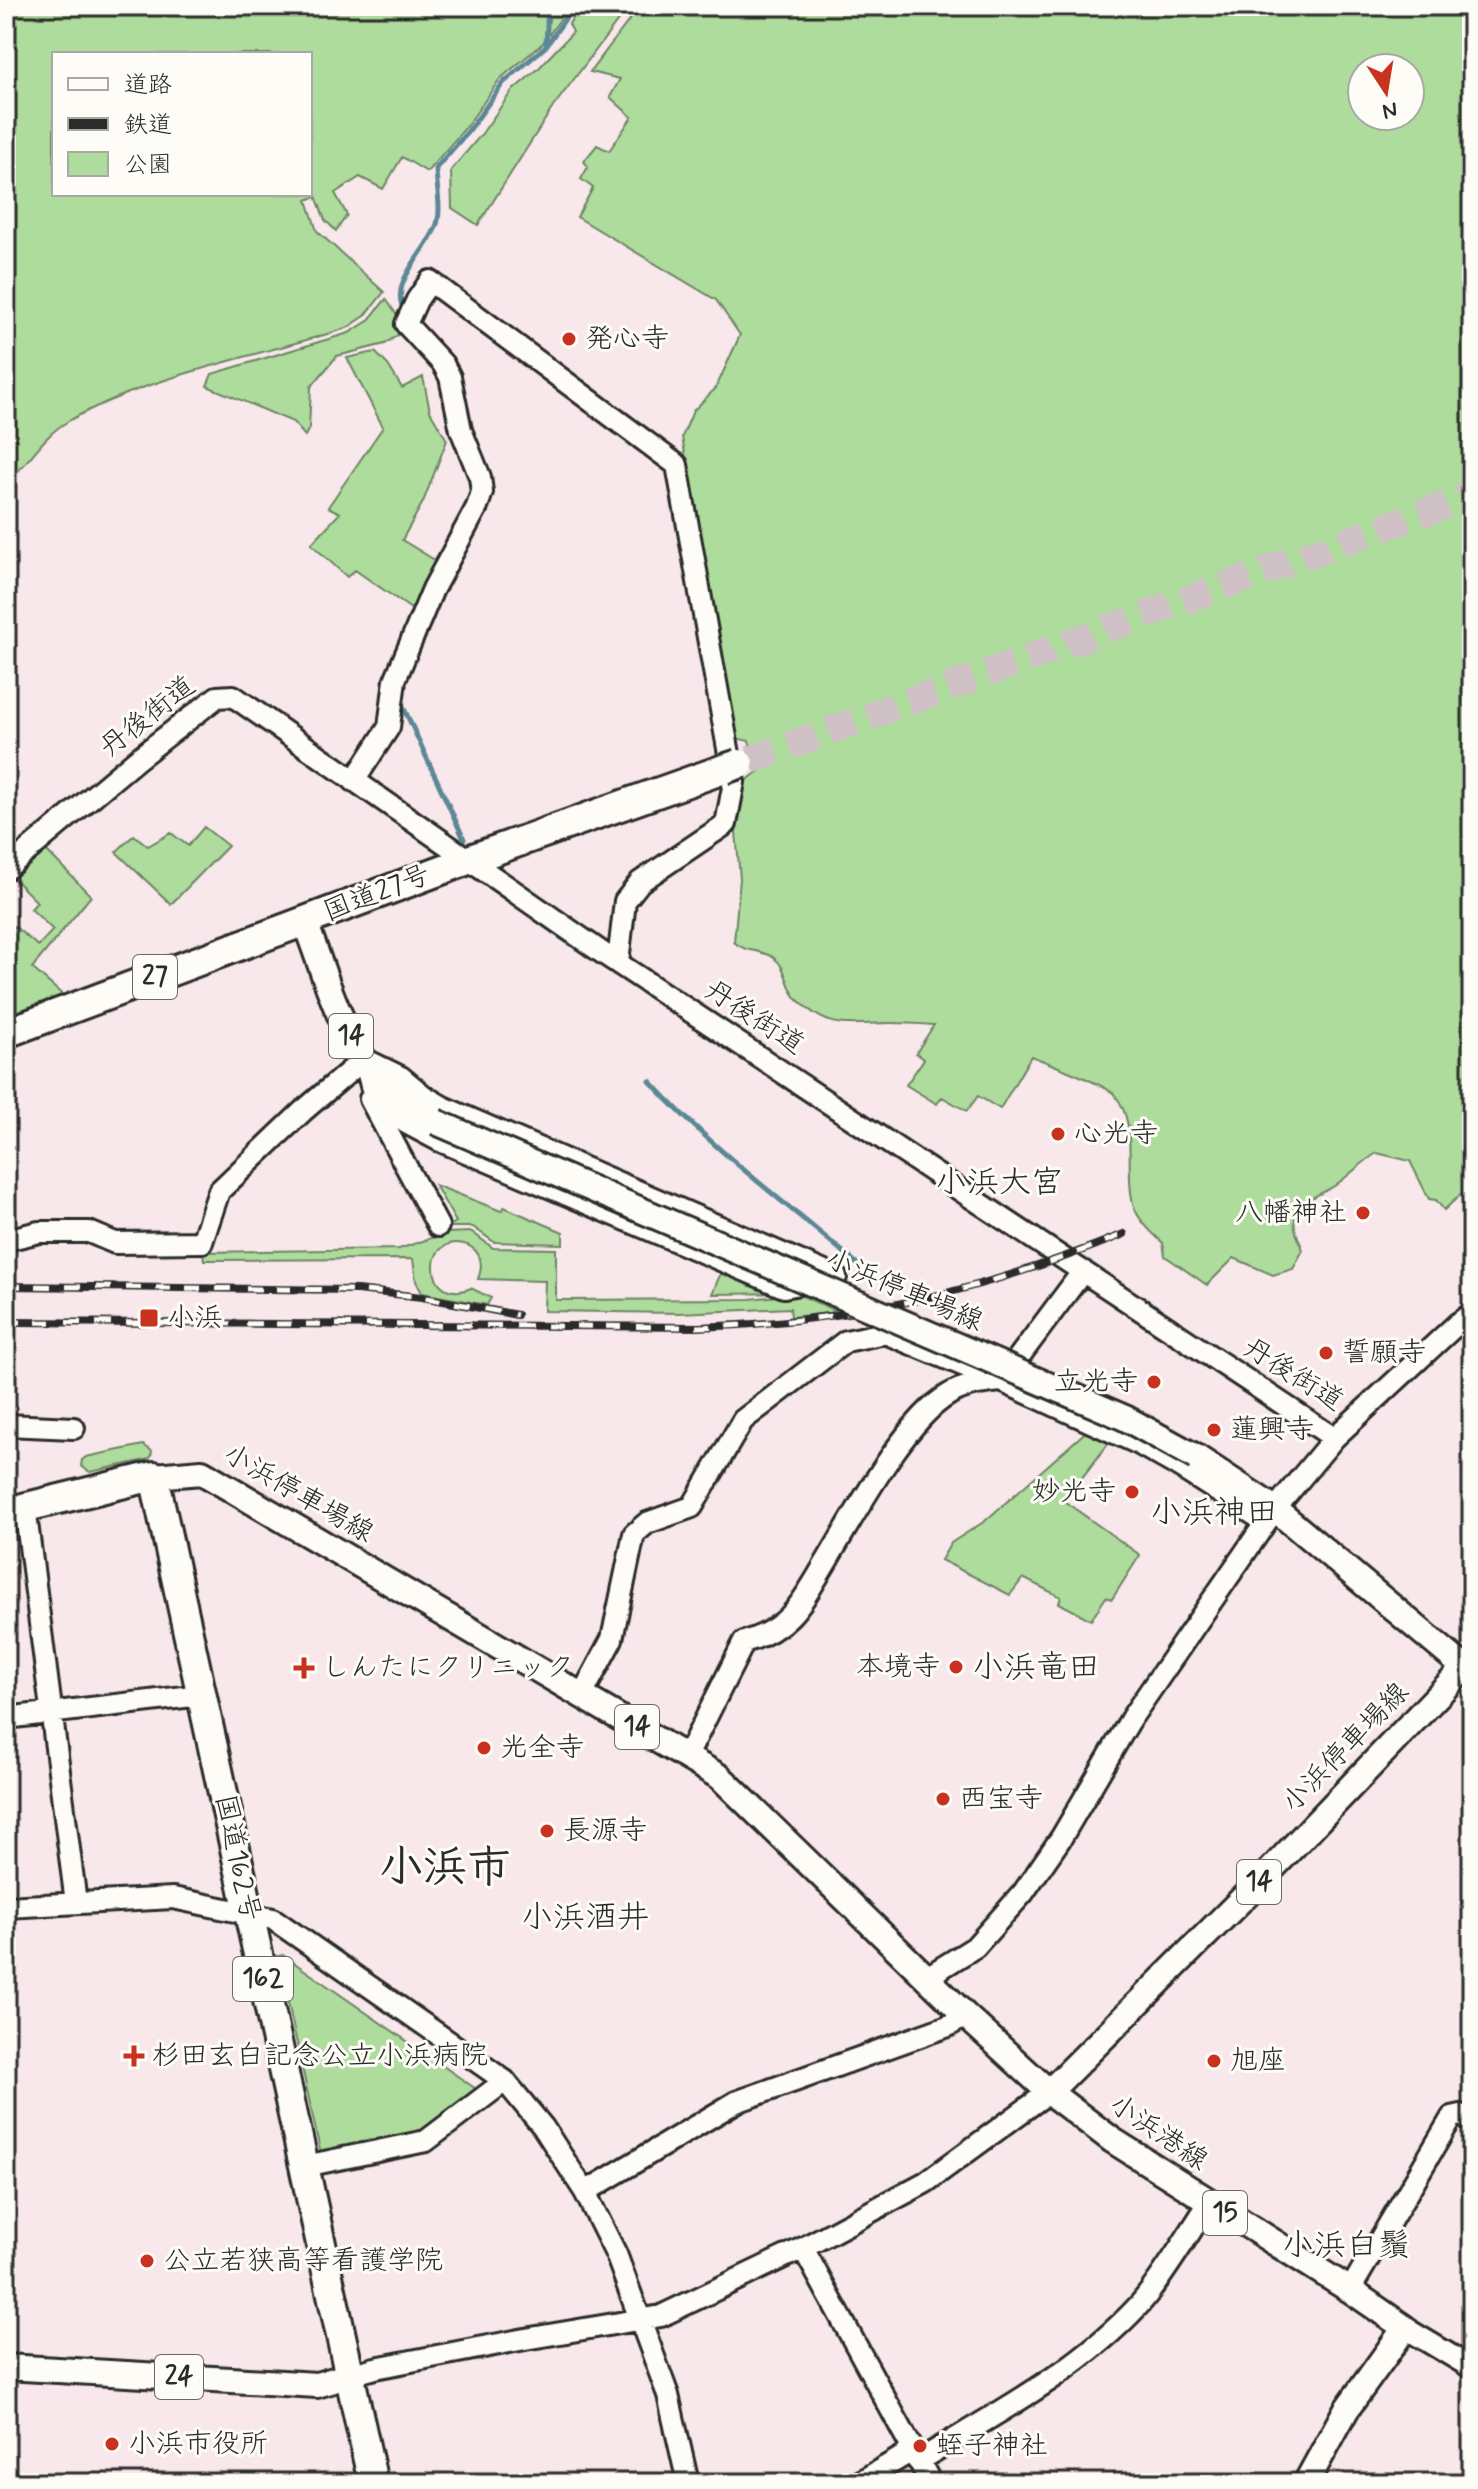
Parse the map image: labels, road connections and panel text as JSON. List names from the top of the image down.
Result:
{
  "streets": {
    "highway": [
      "国道27号",
      "27",
      "国道162号",
      "162"
    ],
    "main road": [
      "14",
      "小浜停車場線",
      "小浜港線",
      "15",
      "24"
    ],
    "street": ["丹後街道"]
  },
  "crossings": [
    ["丹後街道", "国道27号"],
    ["国道27号", "小浜停車場線"],
    ["小浜停車場線", "国道162号"],
    ["小浜停車場線", "小浜港線"],
    ["国道162号", "24"]
  ],
  "districts": [
    "小浜大宮",
    "小浜神田",
    "小浜竜田",
    "小浜市",
    "小浜酒井",
    "小浜白鬚"
  ],
  "places": {
    "other": [
      "発心寺",
      "心光寺",
      "八幡神社",
      "誓願寺",
      "立光寺",
      "蓮興寺",
      "妙光寺",
      "本境寺",
      "光全寺",
      "西宝寺",
      "長源寺",
      "旭座",
      "公立若狭高等看護学院",
      "小浜市役所",
      "蛭子神社"
    ],
    "transit": ["小浜"],
    "health": ["しんたにクリニック", "杉田玄白記念公立小浜病院"]
  },
  "legend": ["道路", "鉄道", "公園"],
  "north": "bottom"
}
